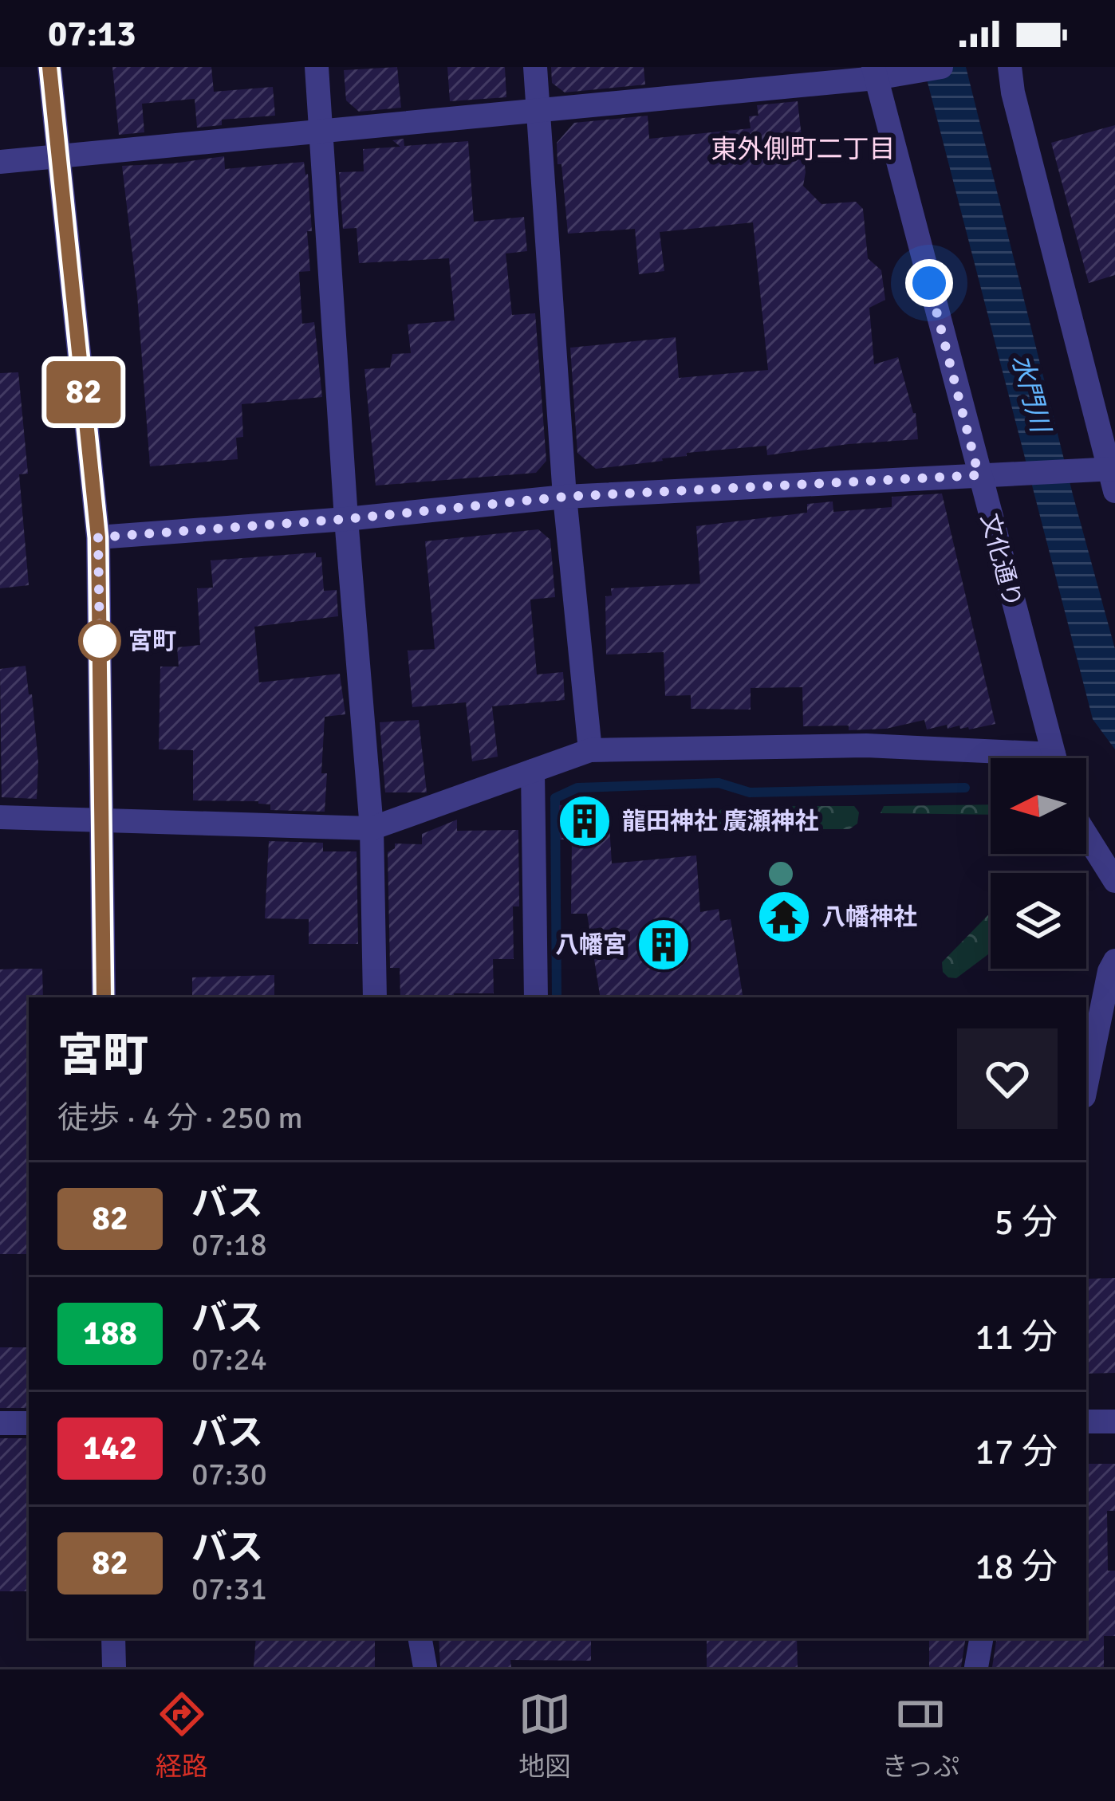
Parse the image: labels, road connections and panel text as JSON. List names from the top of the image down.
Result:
{
  "streets": {
    "street": ["文化通り"]
  },
  "districts": ["東外側町二丁目"],
  "water": ["水門川"],
  "places": {
    "other": ["宮町"],
    "building": ["龍田神社 廣瀬神社", "八幡宮"],
    "temple": ["八幡神社"]
  },
  "lines": ["bus line 82"],
  "north": "left",
  "page": {
    "status": "07:13",
    "on_map": "82",
    "heading": ["宮町", "徒歩 · 4 分 · 250 m"],
    "list": [
      {
        "mark": "82",
        "name": "バス",
        "note": "07:18",
        "value": "5 分"
      },
      {
        "mark": "188",
        "name": "バス",
        "note": "07:24",
        "value": "11 分"
      },
      {
        "mark": "142",
        "name": "バス",
        "note": "07:30",
        "value": "17 分"
      },
      {
        "mark": "82",
        "name": "バス",
        "note": "07:31",
        "value": "18 分"
      }
    ],
    "tabs": ["経路", "地図", "きっぷ"]
  }
}
